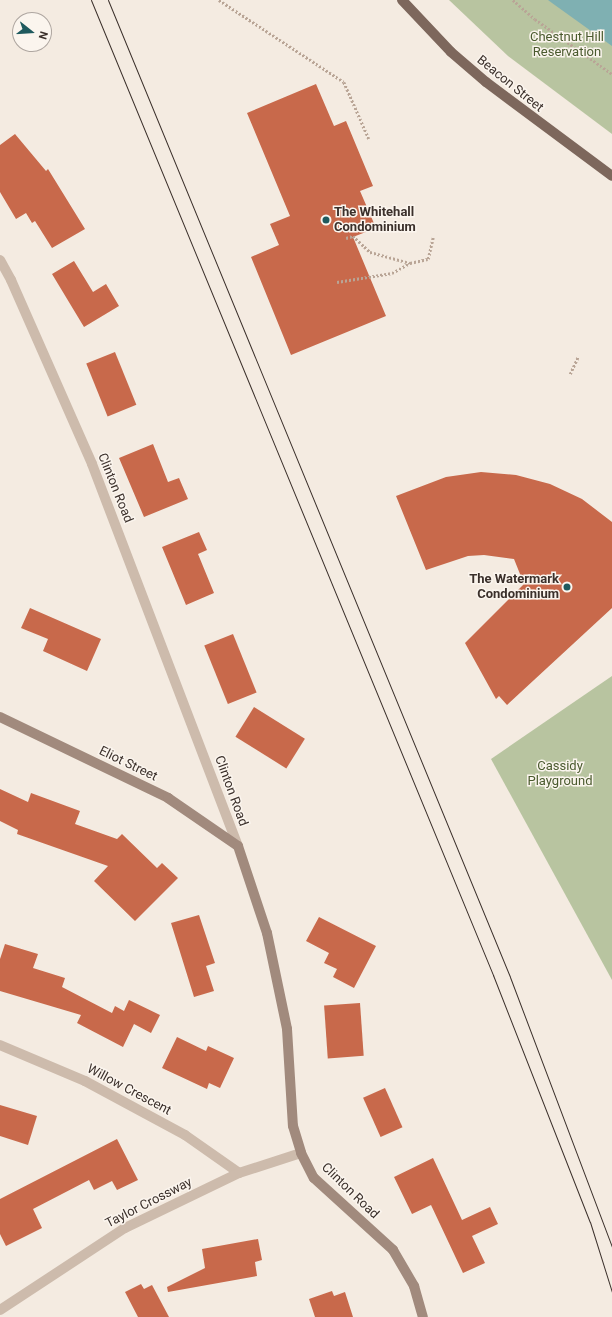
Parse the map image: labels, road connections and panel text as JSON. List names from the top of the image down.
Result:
{
  "streets": {
    "main road": ["Beacon Street"],
    "street": [
      "Clinton Road",
      "Eliot Street",
      "Willow Crescent",
      "Taylor Crossway"
    ]
  },
  "crossings": [
    ["Clinton Road", "Eliot Street"],
    ["Clinton Road", "Taylor Crossway"],
    ["Willow Crescent", "Taylor Crossway"]
  ],
  "parks": ["Chestnut Hill Reservation", "Cassidy Playground"],
  "places": ["The Whitehall Condominium", "The Watermark Condominium"],
  "north": "right"
}
